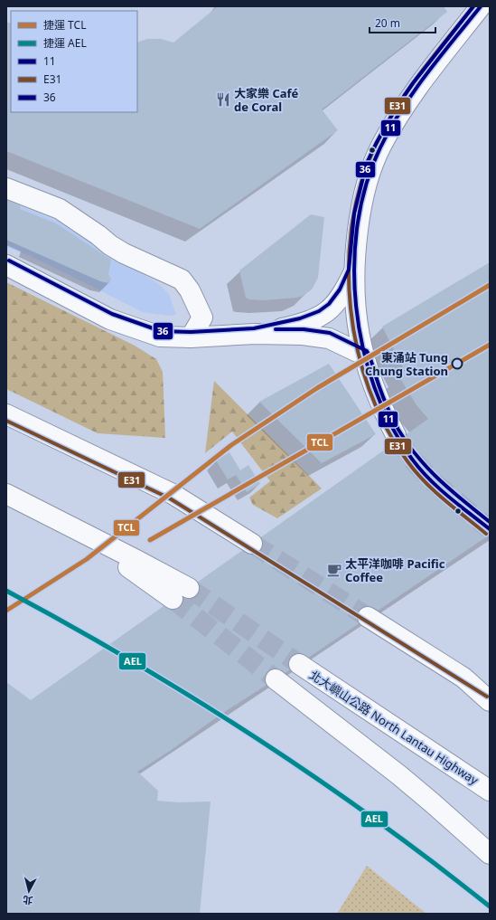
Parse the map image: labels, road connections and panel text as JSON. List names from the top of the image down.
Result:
{
  "streets": {
    "main road": ["北大嶼山公路 North Lantau Highway"]
  },
  "places": {
    "restaurant": ["大家樂 Café de Coral"],
    "other": ["東涌站 Tung Chung Station"],
    "cafe": ["太平洋咖啡 Pacific Coffee"]
  },
  "lines": [
    "transit line 11",
    "transit line E31",
    "transit line 36",
    "metro line TCL",
    "metro line AEL"
  ],
  "legend": [
    "捷運 TCL",
    "捷運 AEL",
    "11",
    "E31",
    "36"
  ],
  "scale_bar": "20 m",
  "north": "bottom"
}
